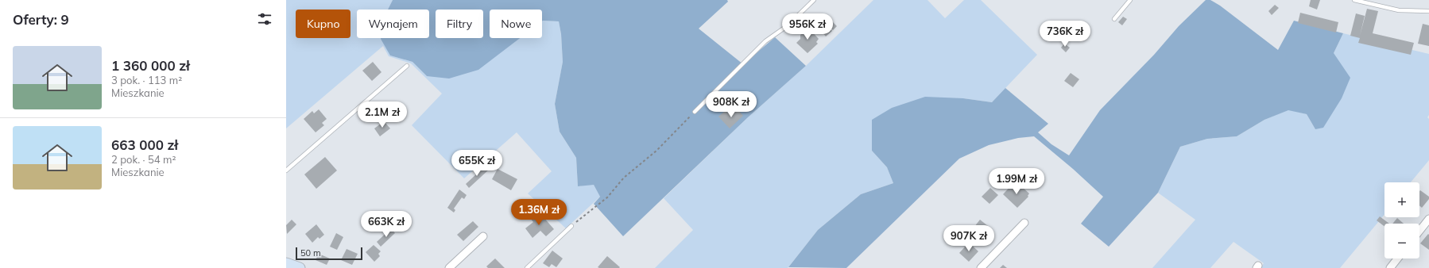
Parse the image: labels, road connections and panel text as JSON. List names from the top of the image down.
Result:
{
  "scale_bar": "50 m",
  "page": {
    "heading": "Oferty: 9",
    "chip": [
      "Kupno",
      "Wynajem",
      "Filtry",
      "Nowe"
    ],
    "price": [
      "956K zł",
      "736K zł",
      "908K zł",
      "2.1M zł",
      "655K zł",
      "1.99M zł",
      "1.36M zł",
      "663K zł",
      "907K zł"
    ],
    "list": [
      {
        "name": "1 360 000 zł",
        "note": "3 pok. · 113 m² · Mieszkanie"
      },
      {
        "name": "663 000 zł",
        "note": "2 pok. · 54 m² · Mieszkanie"
      }
    ],
    "map_buttons": ["+", "−"],
    "scale": "50 m"
  }
}
